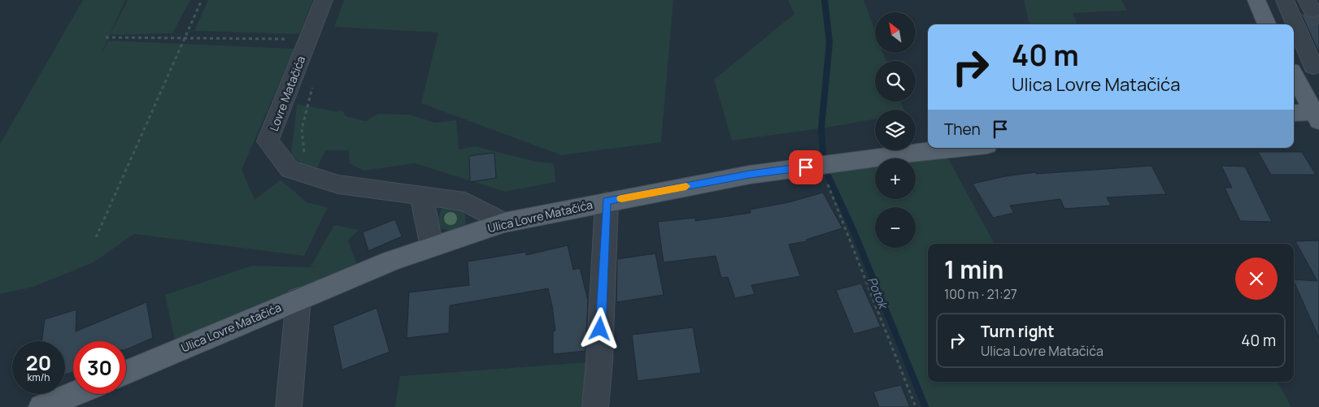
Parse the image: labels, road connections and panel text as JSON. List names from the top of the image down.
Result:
{
  "streets": {
    "main road": ["Ulica Lovre Matačića"],
    "street": ["Lovre Matačića"]
  },
  "crossings": [
    ["Lovre Matačića", "Ulica Lovre Matačića"]
  ],
  "water": ["Potok"],
  "north": "top left",
  "page": {
    "map_buttons": ["+", "−"],
    "turn": ["40 m", "Ulica Lovre Matačića"],
    "then": "Then",
    "heading": ["1 min", "100 m · 21:27"],
    "list": [
      {
        "name": "Turn right",
        "note": "Ulica Lovre Matačića",
        "value": "40 m"
      }
    ],
    "speed": "20 km/h",
    "limit": "30"
  }
}
